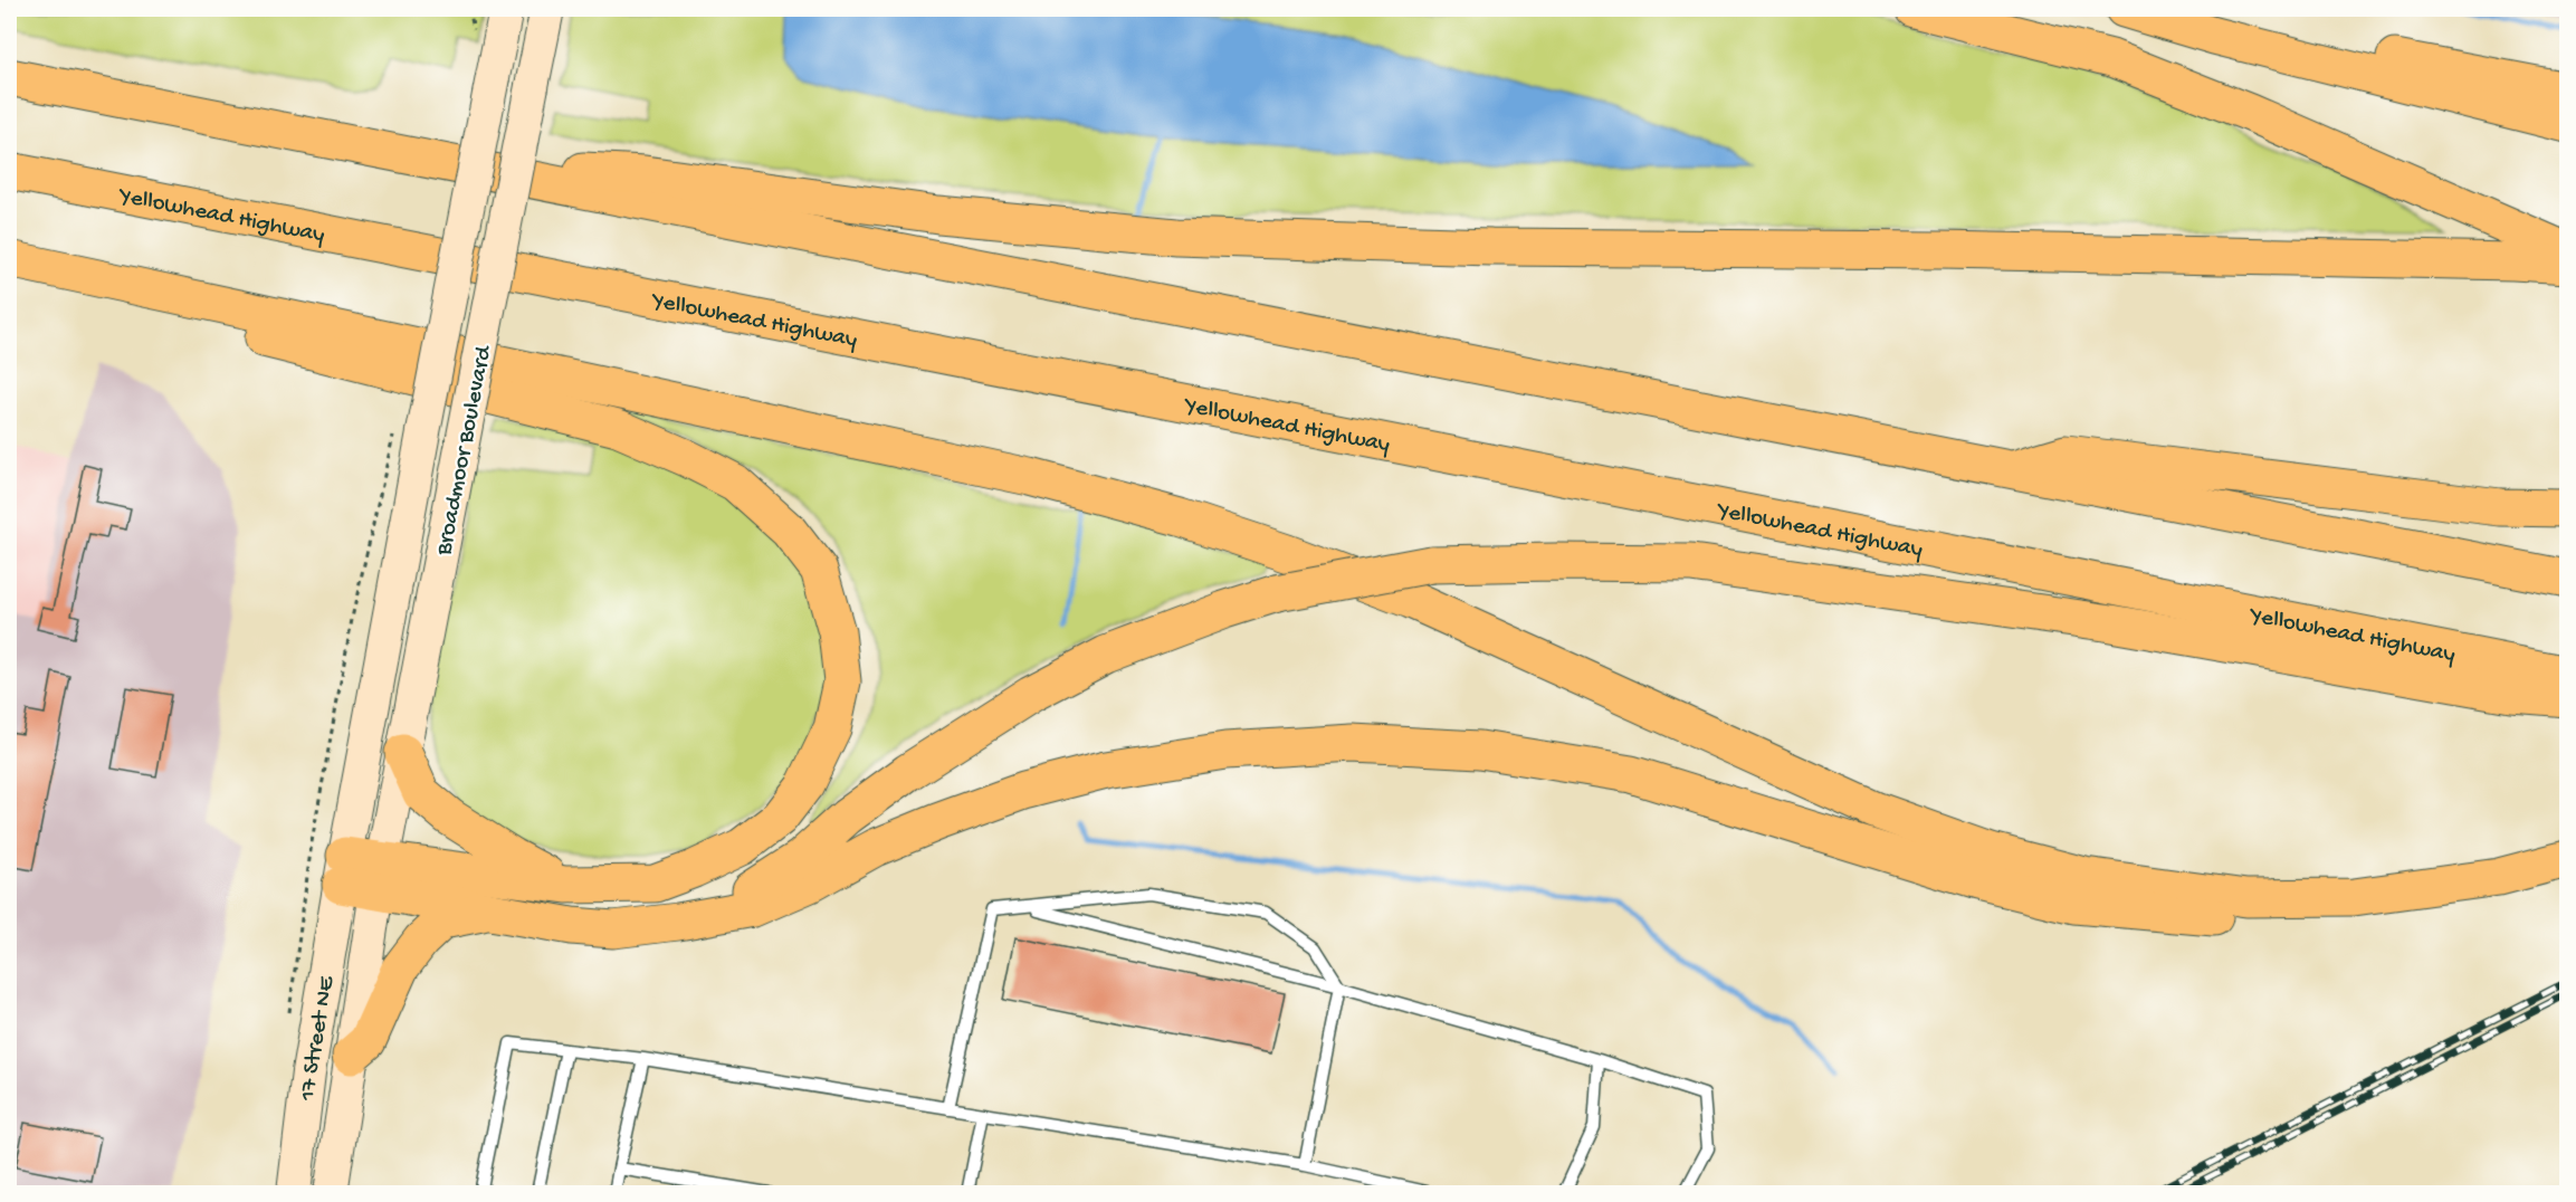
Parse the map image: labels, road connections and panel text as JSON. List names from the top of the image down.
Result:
{
  "streets": {
    "highway": ["Yellowhead Highway"],
    "main road": ["Broadmoor Boulevard", "17 Street NE"]
  },
  "crossings": [
    ["Broadmoor Boulevard", "17 Street NE"]
  ]
}
